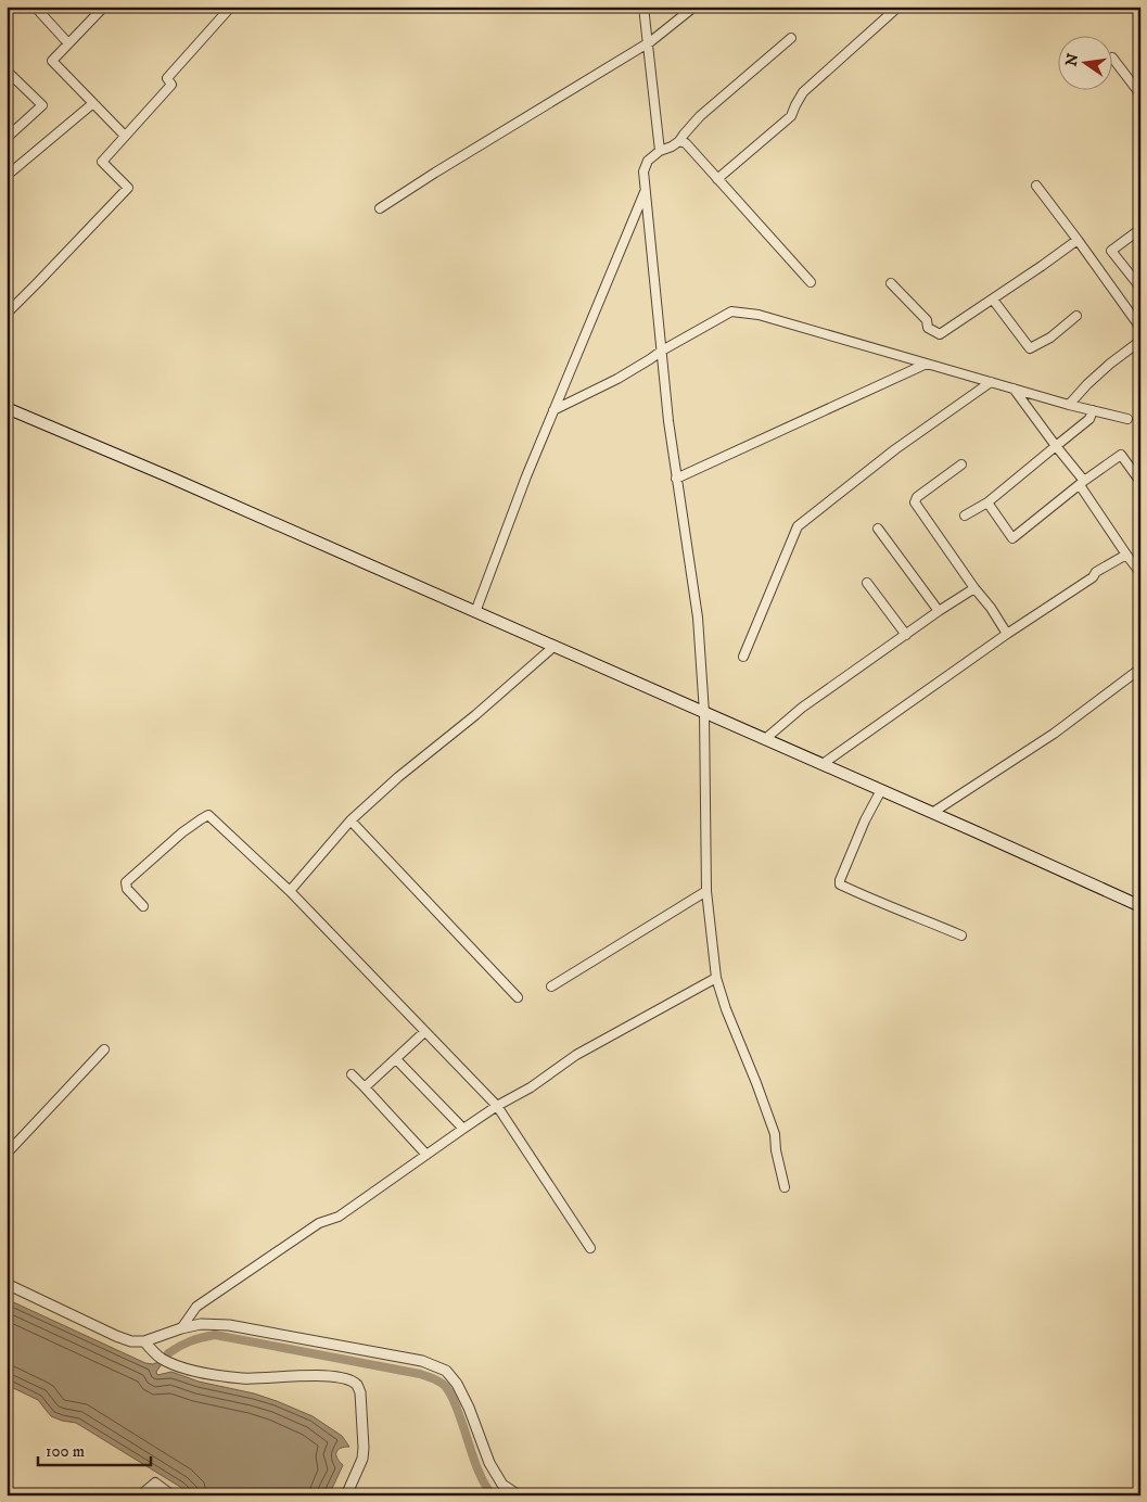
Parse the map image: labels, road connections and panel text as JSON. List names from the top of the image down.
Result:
{
  "scale_bar": "100 m",
  "north": "left"
}
